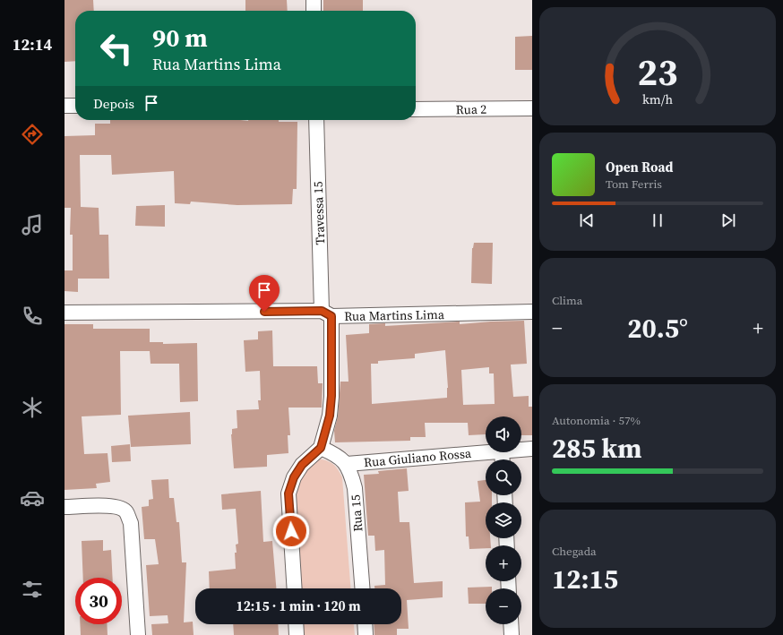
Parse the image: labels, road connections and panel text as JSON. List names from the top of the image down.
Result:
{
  "streets": {
    "street": [
      "Rua 2",
      "Travessa 15",
      "Rua Martins Lima",
      "Rua Giuliano Rossa",
      "Rua 15"
    ]
  },
  "crossings": [
    ["Travessa 15", "Rua Martins Lima"],
    ["Rua Giuliano Rossa", "Rua 15"]
  ],
  "page": {
    "tabs": "12:14",
    "turn": ["90 m", "Rua Martins Lima"],
    "then": "Depois",
    "song": ["Open Road", "Tom Ferris"],
    "tile": [
      "Clima",
      ["Autonomia · 57%", "285 km"],
      ["Chegada", "12:15"]
    ],
    "heat": ["−", "20.5°", "+"],
    "map_buttons": ["+", "−"],
    "limit": "30",
    "trip": "12:15 · 1 min · 120 m",
    "gauge": ["23", "km/h"]
  }
}
